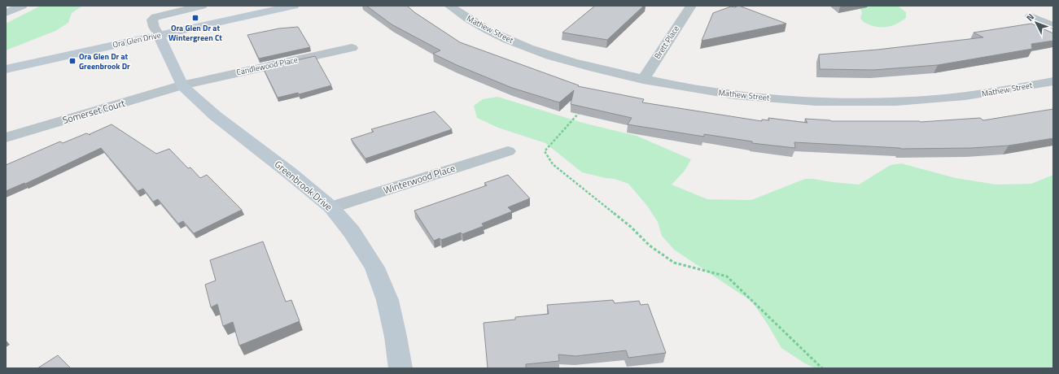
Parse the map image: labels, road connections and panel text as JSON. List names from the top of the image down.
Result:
{
  "streets": {
    "street": [
      "Mathew Street",
      "Ora Glen Drive",
      "Brett Place",
      "Candlewood Place",
      "Somerset Court",
      "Winterwood Place",
      "Greenbrook Drive"
    ]
  },
  "crossings": [
    ["Mathew Street", "Brett Place"],
    ["Ora Glen Drive", "Greenbrook Drive"],
    ["Candlewood Place", "Somerset Court"],
    ["Candlewood Place", "Greenbrook Drive"],
    ["Somerset Court", "Greenbrook Drive"],
    ["Winterwood Place", "Greenbrook Drive"]
  ],
  "places": {
    "transit": ["Ora Glen Dr at Wintergreen Ct", "Ora Glen Dr at Greenbrook Dr"]
  },
  "north": "top left"
}
